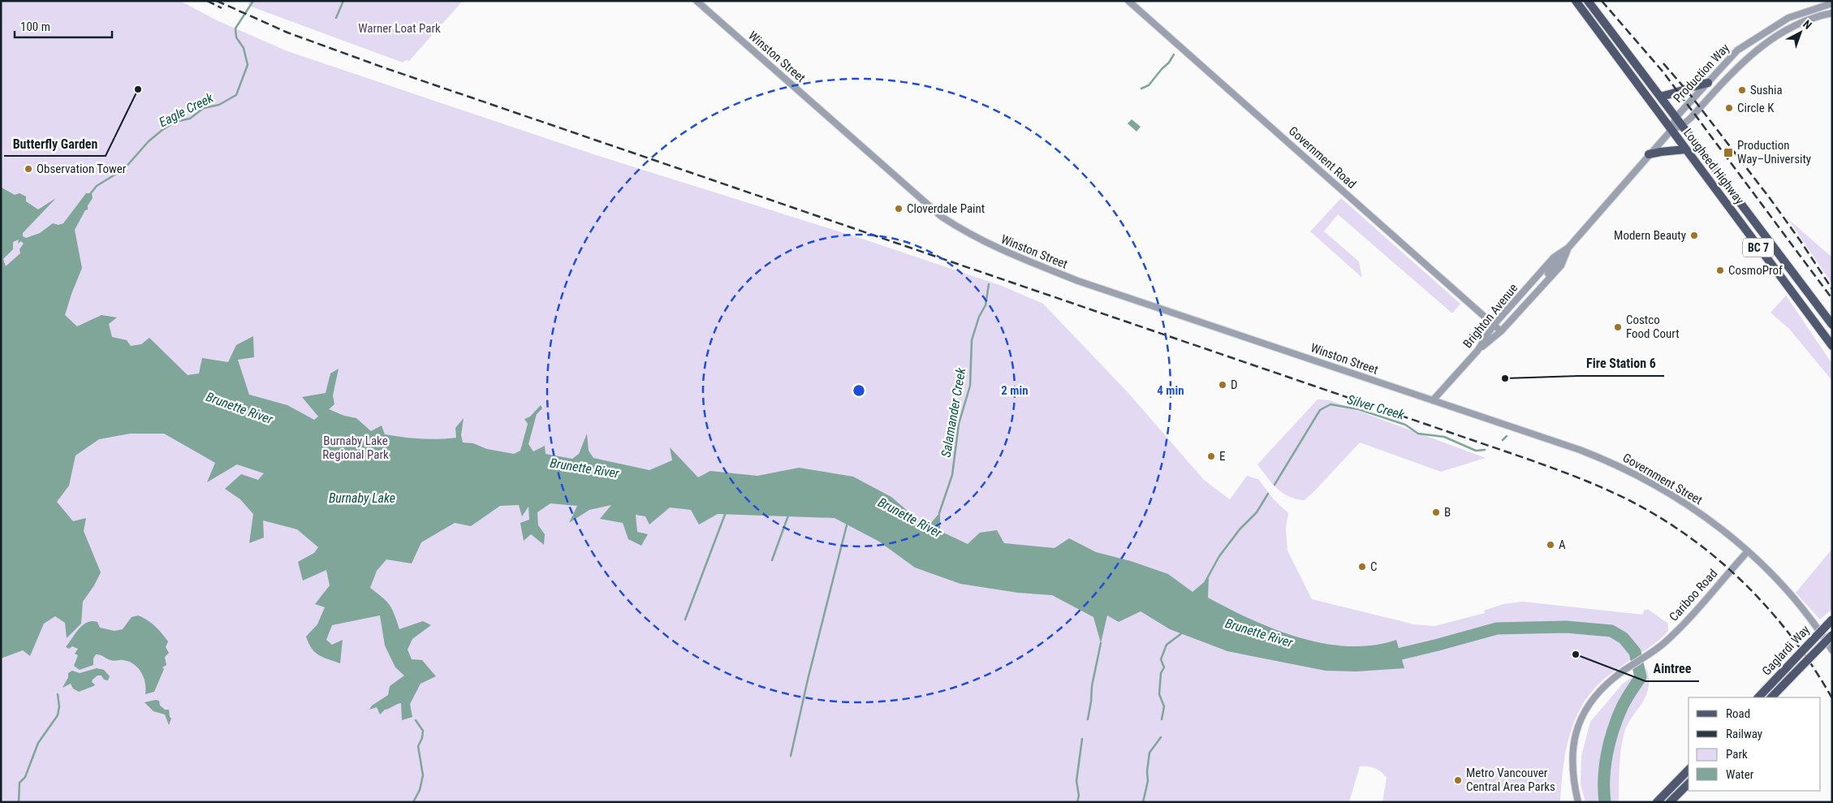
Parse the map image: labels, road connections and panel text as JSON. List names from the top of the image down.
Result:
{
  "streets": {
    "main road": ["Lougheed Highway", "BC 7", "Gaglardi Way"],
    "street": [
      "Winston Street",
      "Production Way",
      "Government Road",
      "Brighton Avenue",
      "Government Street",
      "Cariboo Road"
    ]
  },
  "crossings": [
    ["Winston Street", "Brighton Avenue"],
    ["Winston Street", "Government Street"],
    ["Production Way", "Lougheed Highway"],
    ["Production Way", "Brighton Avenue"],
    ["Government Road", "Brighton Avenue"],
    ["Lougheed Highway", "Brighton Avenue"],
    ["Brighton Avenue", "Government Street"],
    ["Government Street", "Cariboo Road"]
  ],
  "water": [
    "Eagle Creek",
    "Silver Creek",
    "Brunette River",
    "Salamander Creek",
    "Burnaby Lake"
  ],
  "parks": ["Warner Loat Park", "Burnaby Lake Regional Park"],
  "places": {
    "other": [
      "Butterfly Garden",
      "Sushia",
      "Circle K",
      "Observation Tower",
      "Cloverdale Paint",
      "Modern Beauty",
      "CosmoProf",
      "Costco Food Court",
      "Fire Station 6",
      "D",
      "E",
      "B",
      "A",
      "C",
      "Aintree",
      "Metro Vancouver Central Area Parks"
    ],
    "transit": ["Production Way–University"]
  },
  "legend": [
    "Road",
    "Railway",
    "Park",
    "Water"
  ],
  "scale_bar": "100 m",
  "north": "top right",
  "rings": ["2 min", "4 min"]
}
